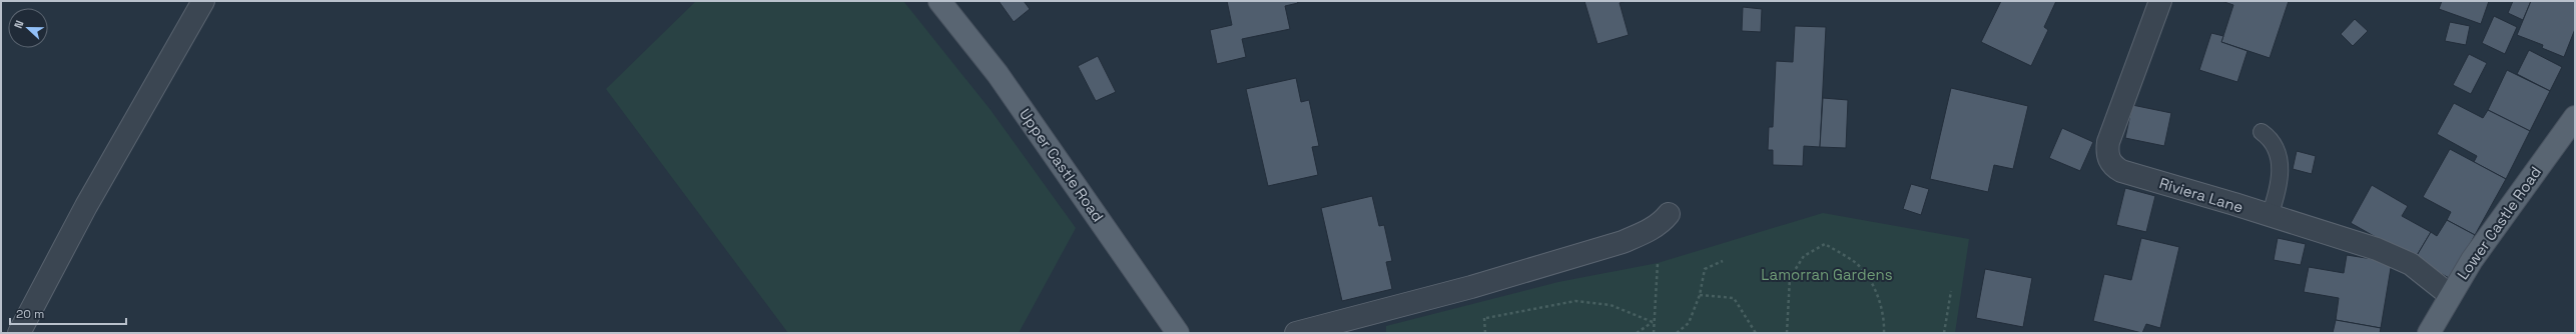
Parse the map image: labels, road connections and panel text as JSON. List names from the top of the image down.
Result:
{
  "streets": {
    "main road": ["Upper Castle Road", "Lower Castle Road"],
    "street": ["Riviera Lane"]
  },
  "crossings": [
    ["Riviera Lane", "Lower Castle Road"]
  ],
  "parks": ["Lamorran Gardens"],
  "scale_bar": "20 m",
  "north": "left"
}
